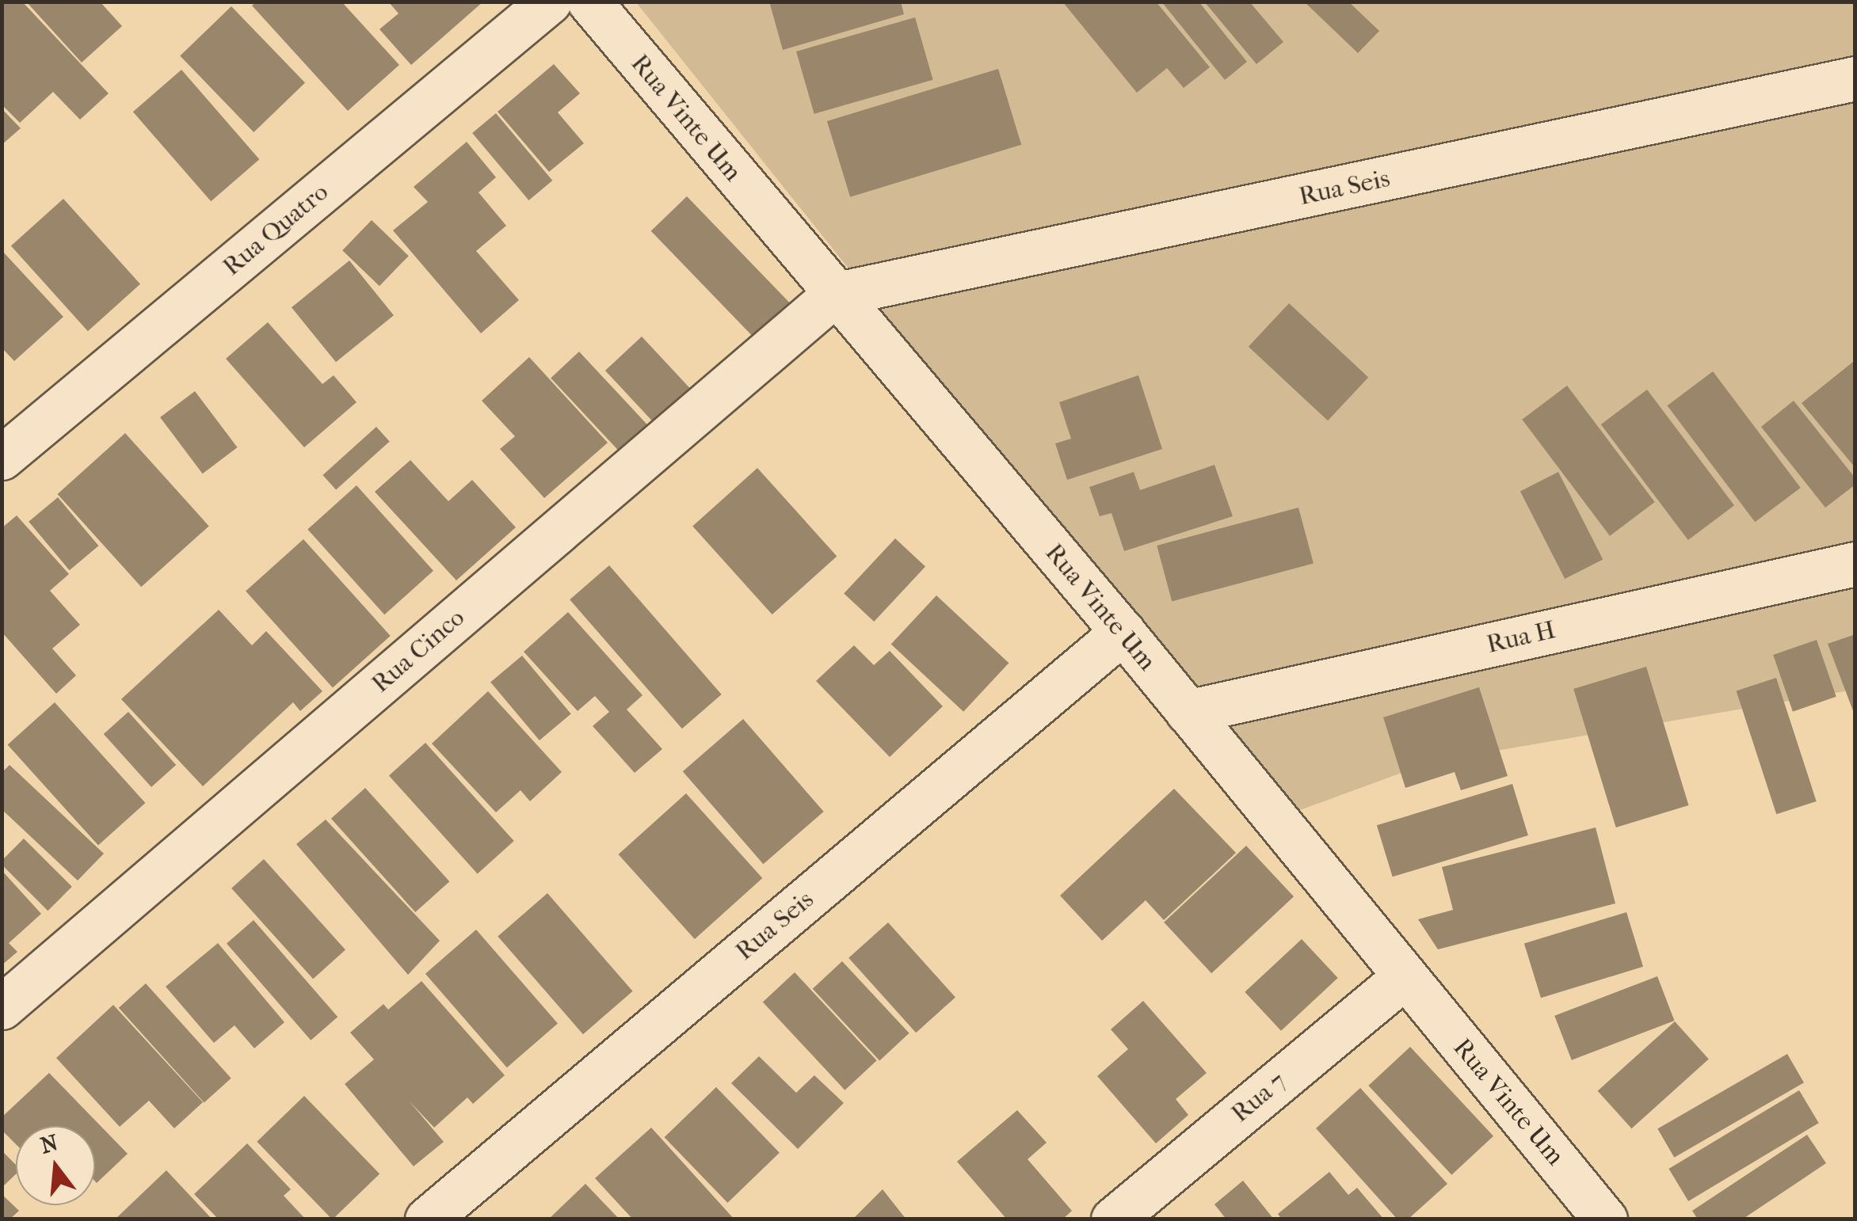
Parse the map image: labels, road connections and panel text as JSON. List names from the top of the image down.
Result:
{
  "streets": {
    "street": [
      "Rua Vinte Um",
      "Rua Seis",
      "Rua Quatro",
      "Rua H",
      "Rua Cinco",
      "Rua 7"
    ]
  },
  "crossings": [
    ["Rua Vinte Um", "Rua Seis"],
    ["Rua Vinte Um", "Rua H"],
    ["Rua Vinte Um", "Rua Cinco"],
    ["Rua Vinte Um", "Rua 7"],
    ["Rua Seis", "Rua Cinco"]
  ],
  "north": "top"
}
